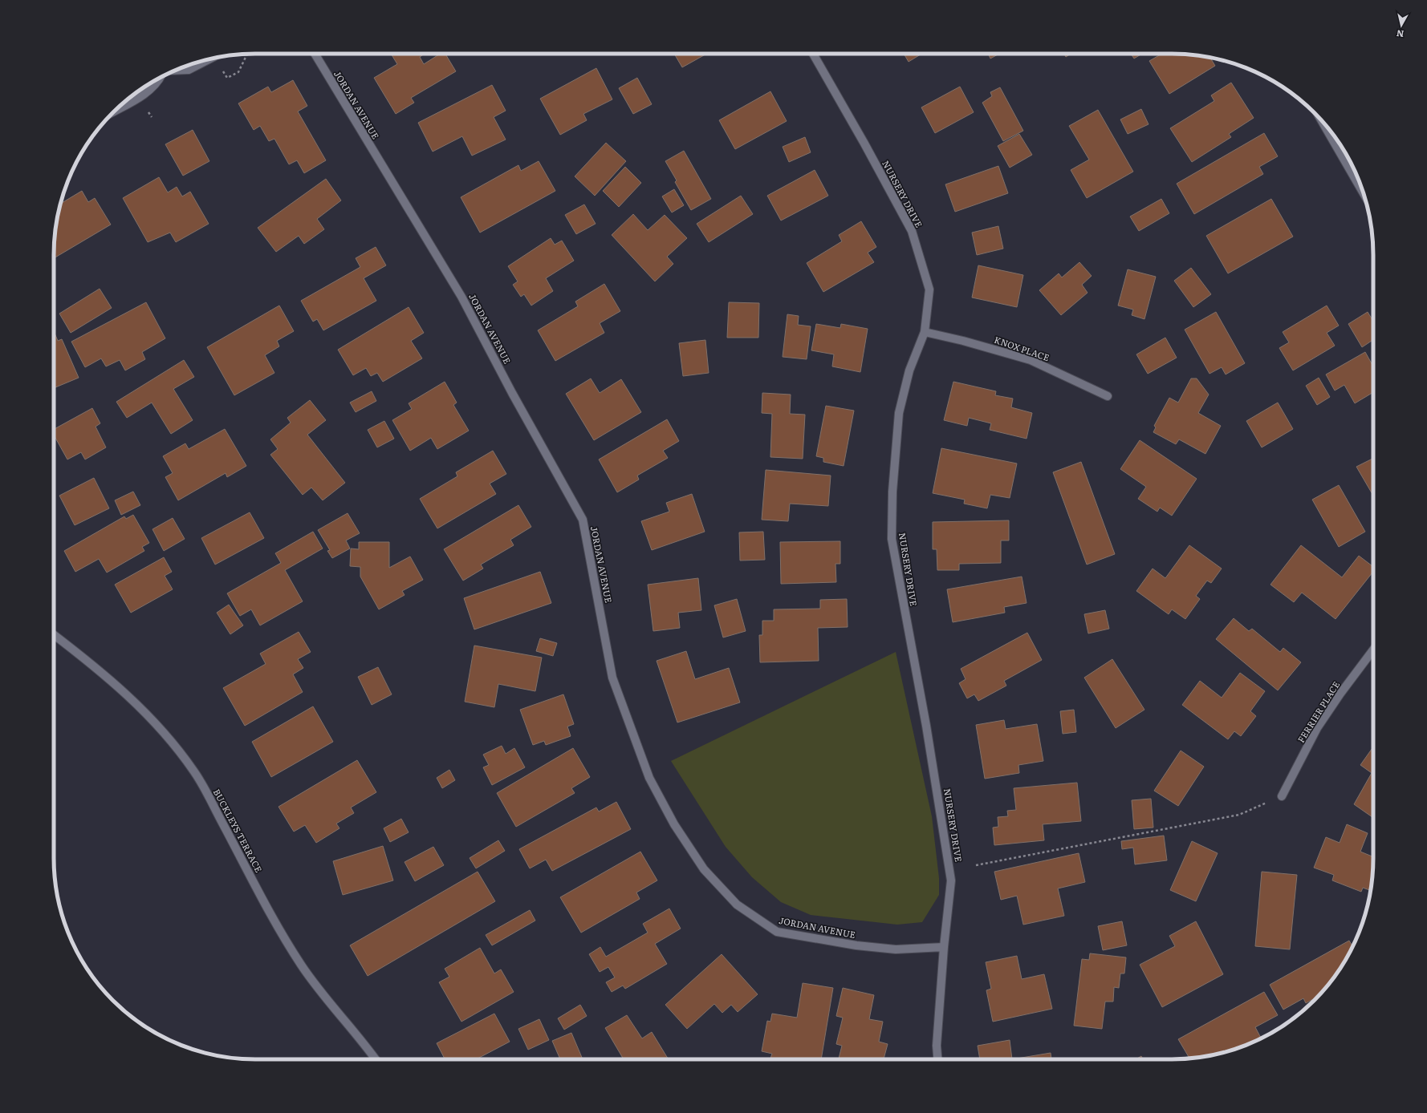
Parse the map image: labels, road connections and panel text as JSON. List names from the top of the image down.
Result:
{
  "streets": {
    "street": [
      "JORDAN AVENUE",
      "NURSERY DRIVE",
      "KNOX PLACE",
      "FERRIER PLACE",
      "BUCKLEYS TERRACE"
    ]
  },
  "crossings": [
    ["JORDAN AVENUE", "NURSERY DRIVE"],
    ["NURSERY DRIVE", "KNOX PLACE"]
  ],
  "north": "bottom"
}
